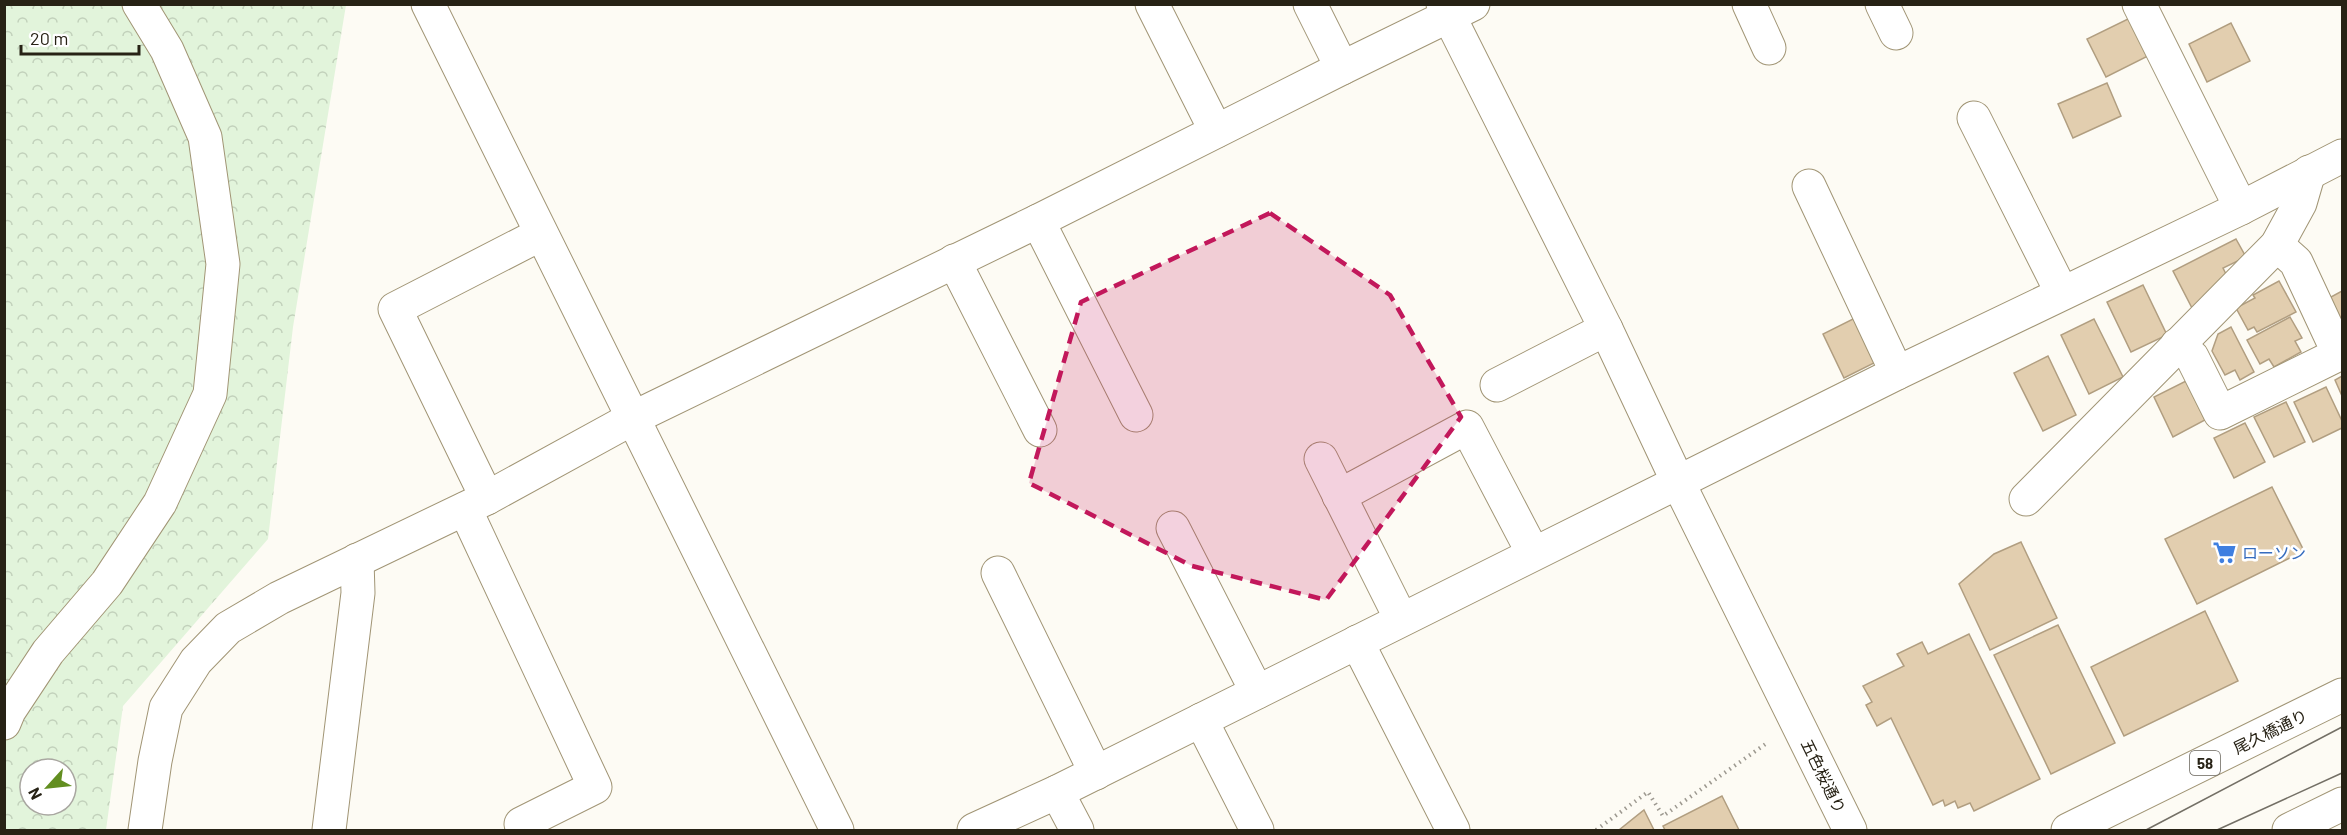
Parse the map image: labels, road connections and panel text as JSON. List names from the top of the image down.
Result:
{
  "streets": {
    "street": ["尾久橋通り", "58", "五色桜通り"]
  },
  "places": {
    "supermarket": ["ローソン"]
  },
  "scale_bar": "20 m",
  "north": "bottom left"
}
